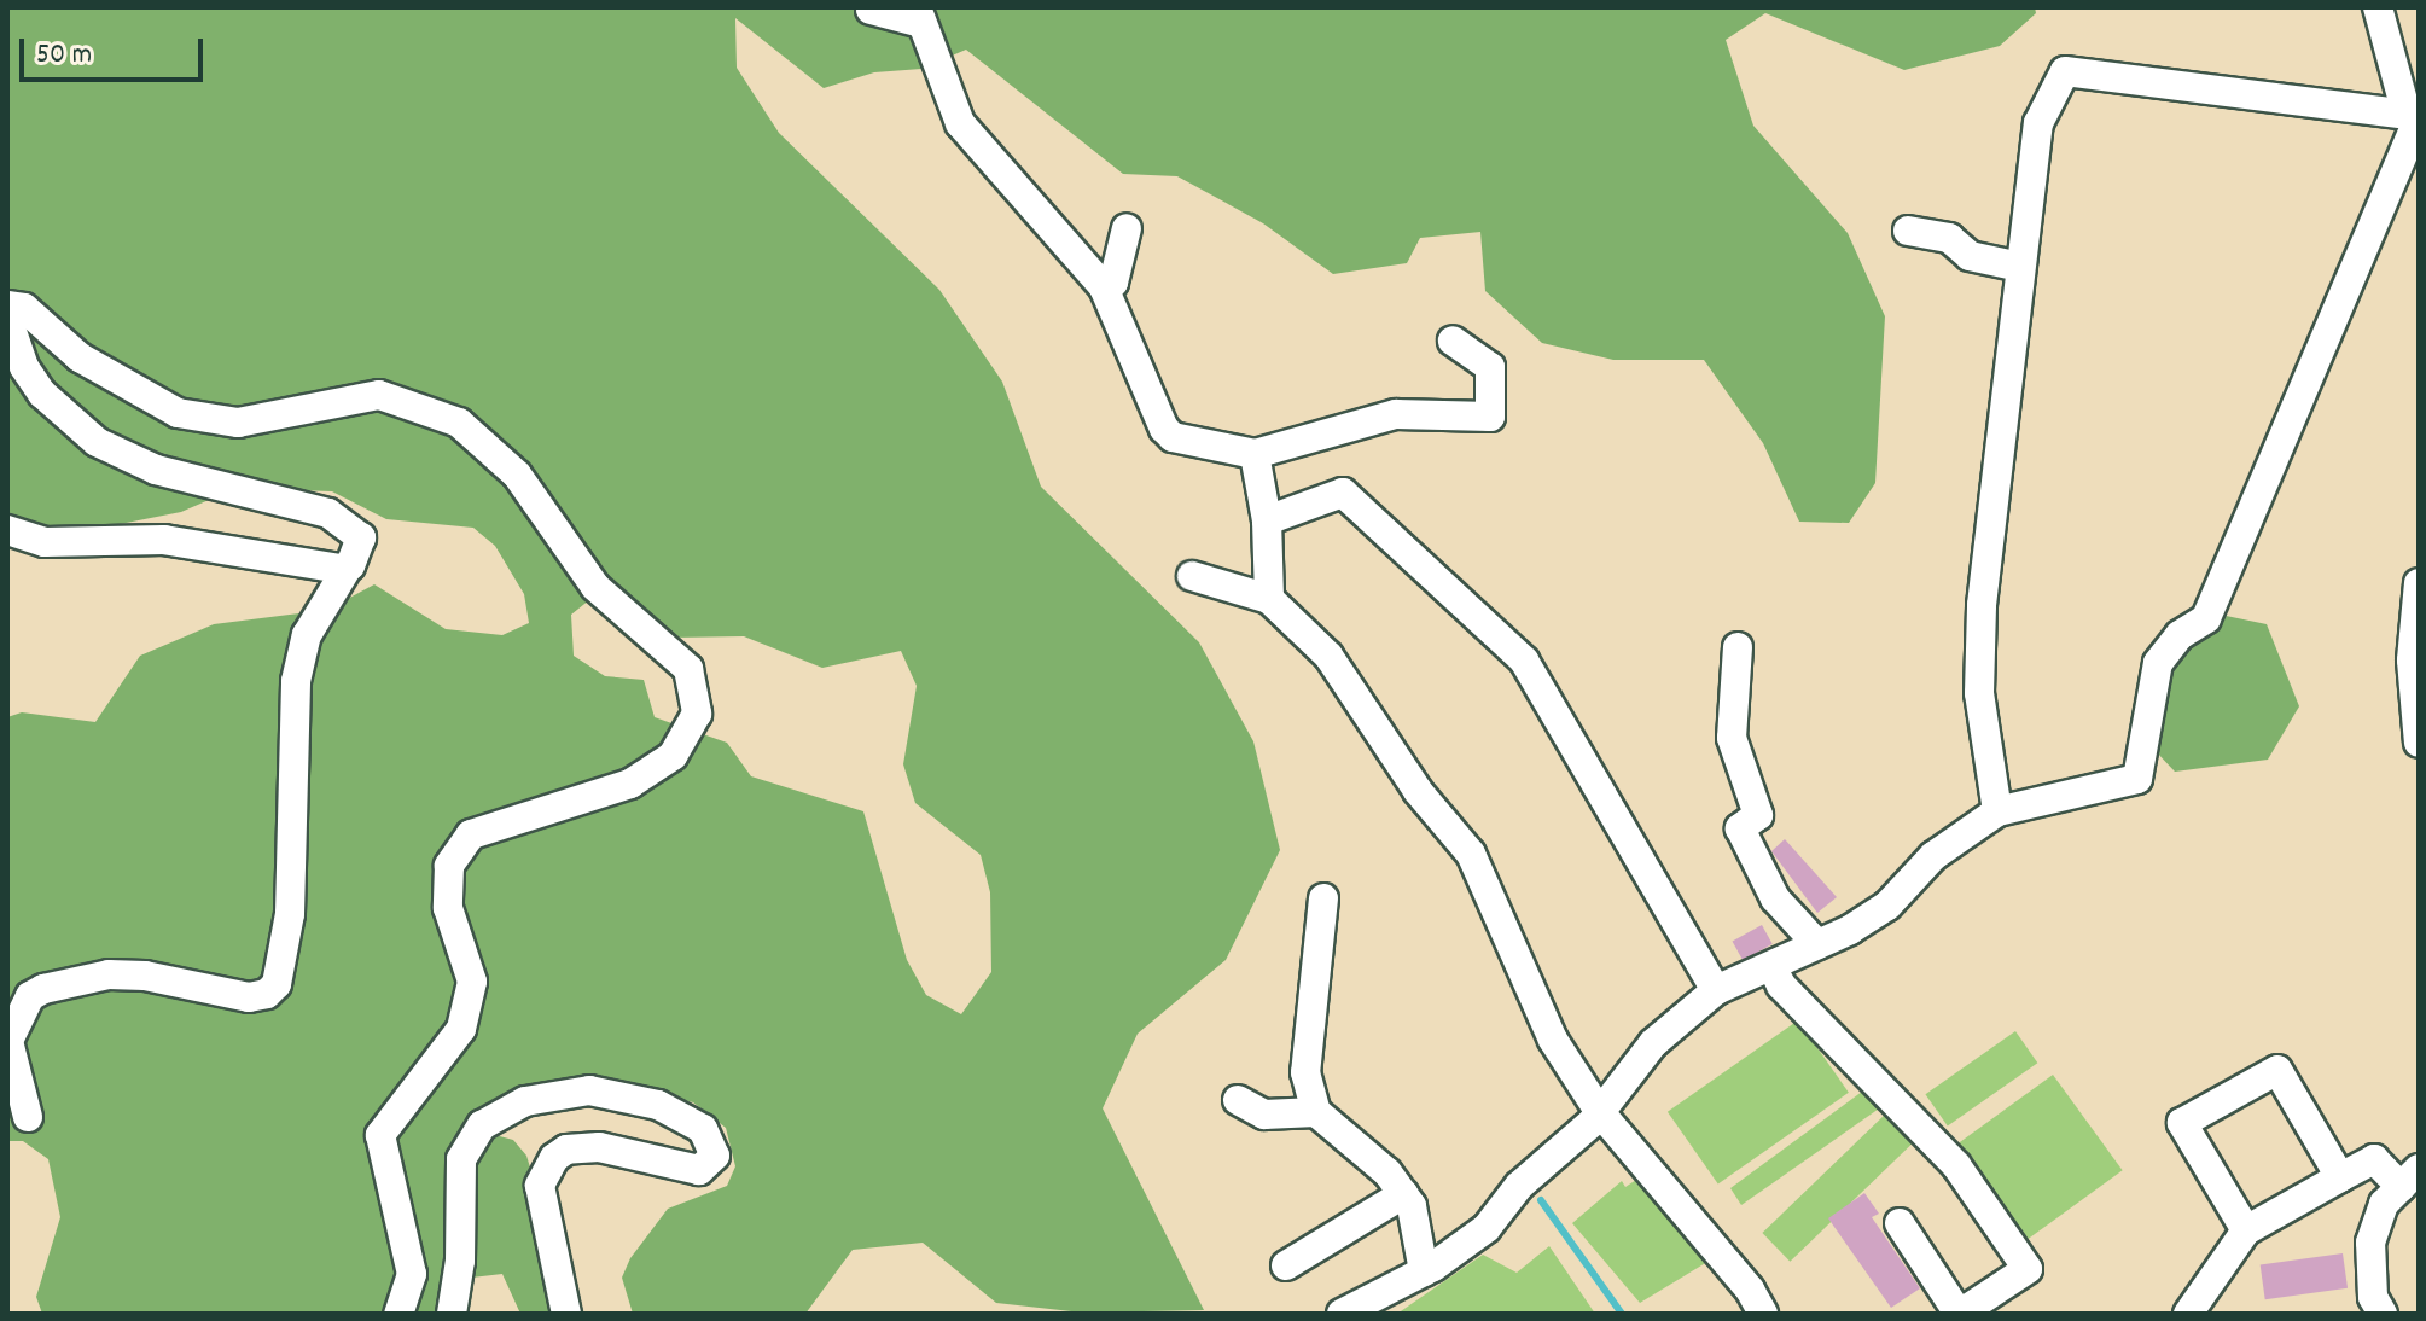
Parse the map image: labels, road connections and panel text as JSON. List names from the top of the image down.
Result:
{
  "scale_bar": "50 m"
}
